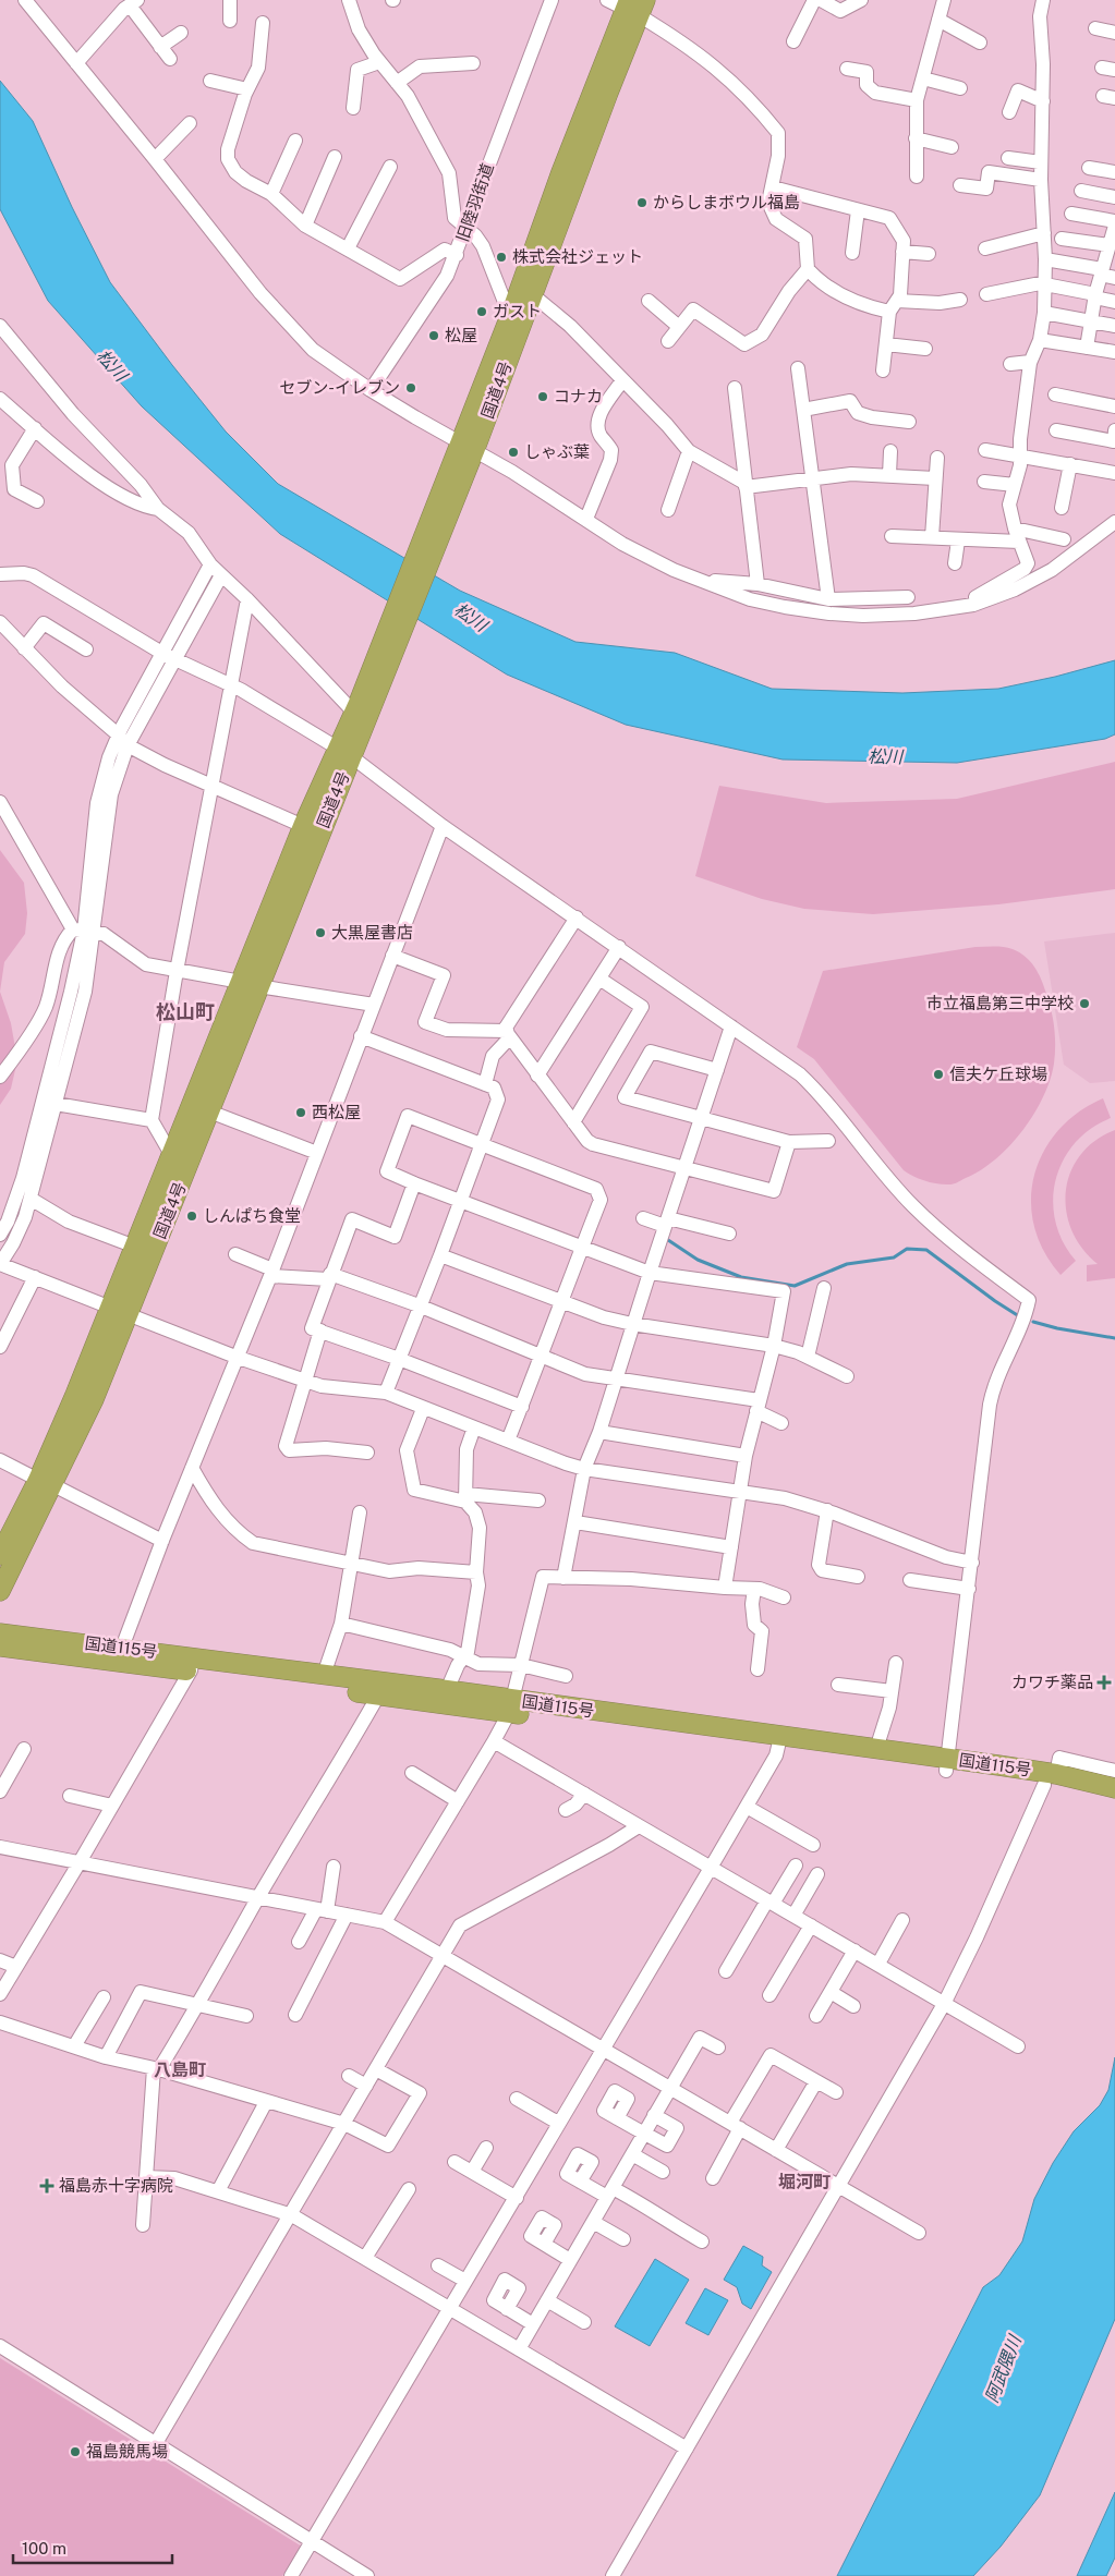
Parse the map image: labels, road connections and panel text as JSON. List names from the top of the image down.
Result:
{
  "streets": {
    "highway": ["国道4号", "国道115号"],
    "street": ["旧陸羽街道"]
  },
  "districts": ["松山町", "八島町", "堀河町"],
  "water": ["松川", "阿武隈川"],
  "places": {
    "other": [
      "からしまボウル福島",
      "株式会社ジェット",
      "ガスト",
      "松屋",
      "セブン-イレブン",
      "コナカ",
      "しゃぶ葉",
      "大黒屋書店",
      "市立福島第三中学校",
      "信夫ケ丘球場",
      "西松屋",
      "しんぱち食堂",
      "福島競馬場"
    ],
    "health": ["カワチ薬品", "福島赤十字病院"]
  },
  "scale_bar": "100 m"
}
